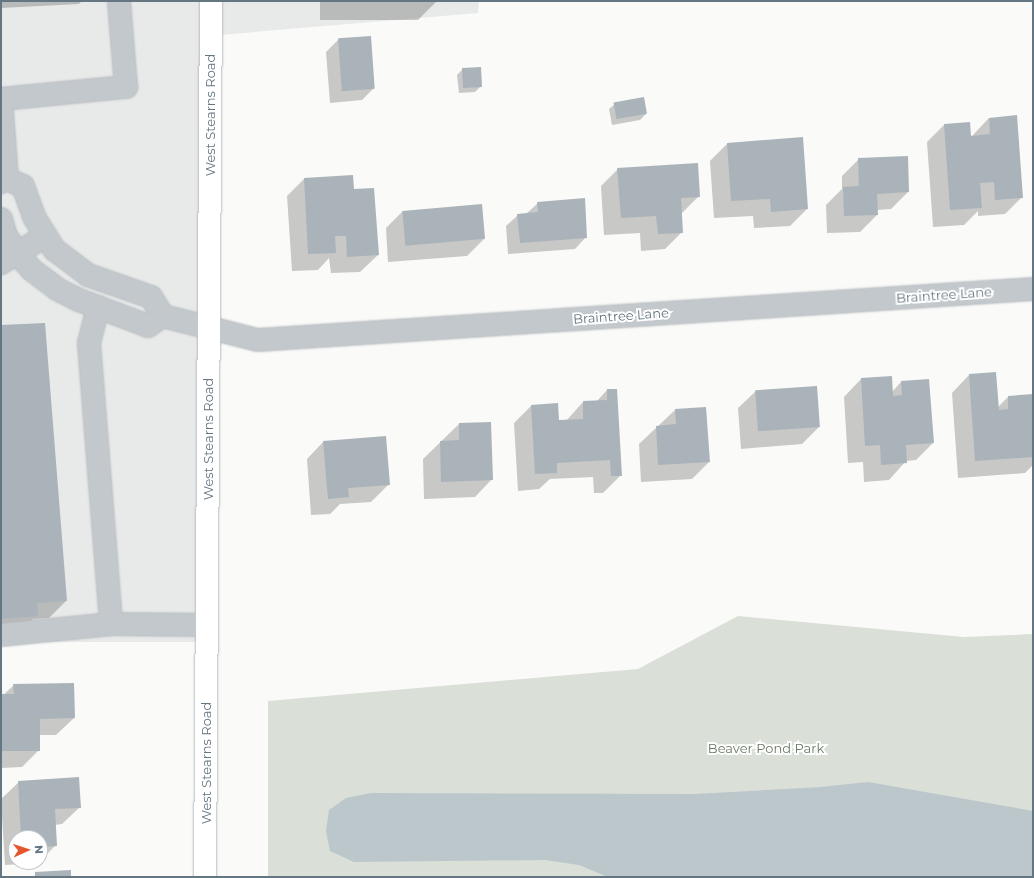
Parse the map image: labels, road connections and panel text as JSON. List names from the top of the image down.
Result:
{
  "streets": {
    "main road": ["West Stearns Road"],
    "street": ["Braintree Lane"]
  },
  "crossings": [
    ["West Stearns Road", "Braintree Lane"]
  ],
  "parks": ["Beaver Pond Park"],
  "north": "right"
}
